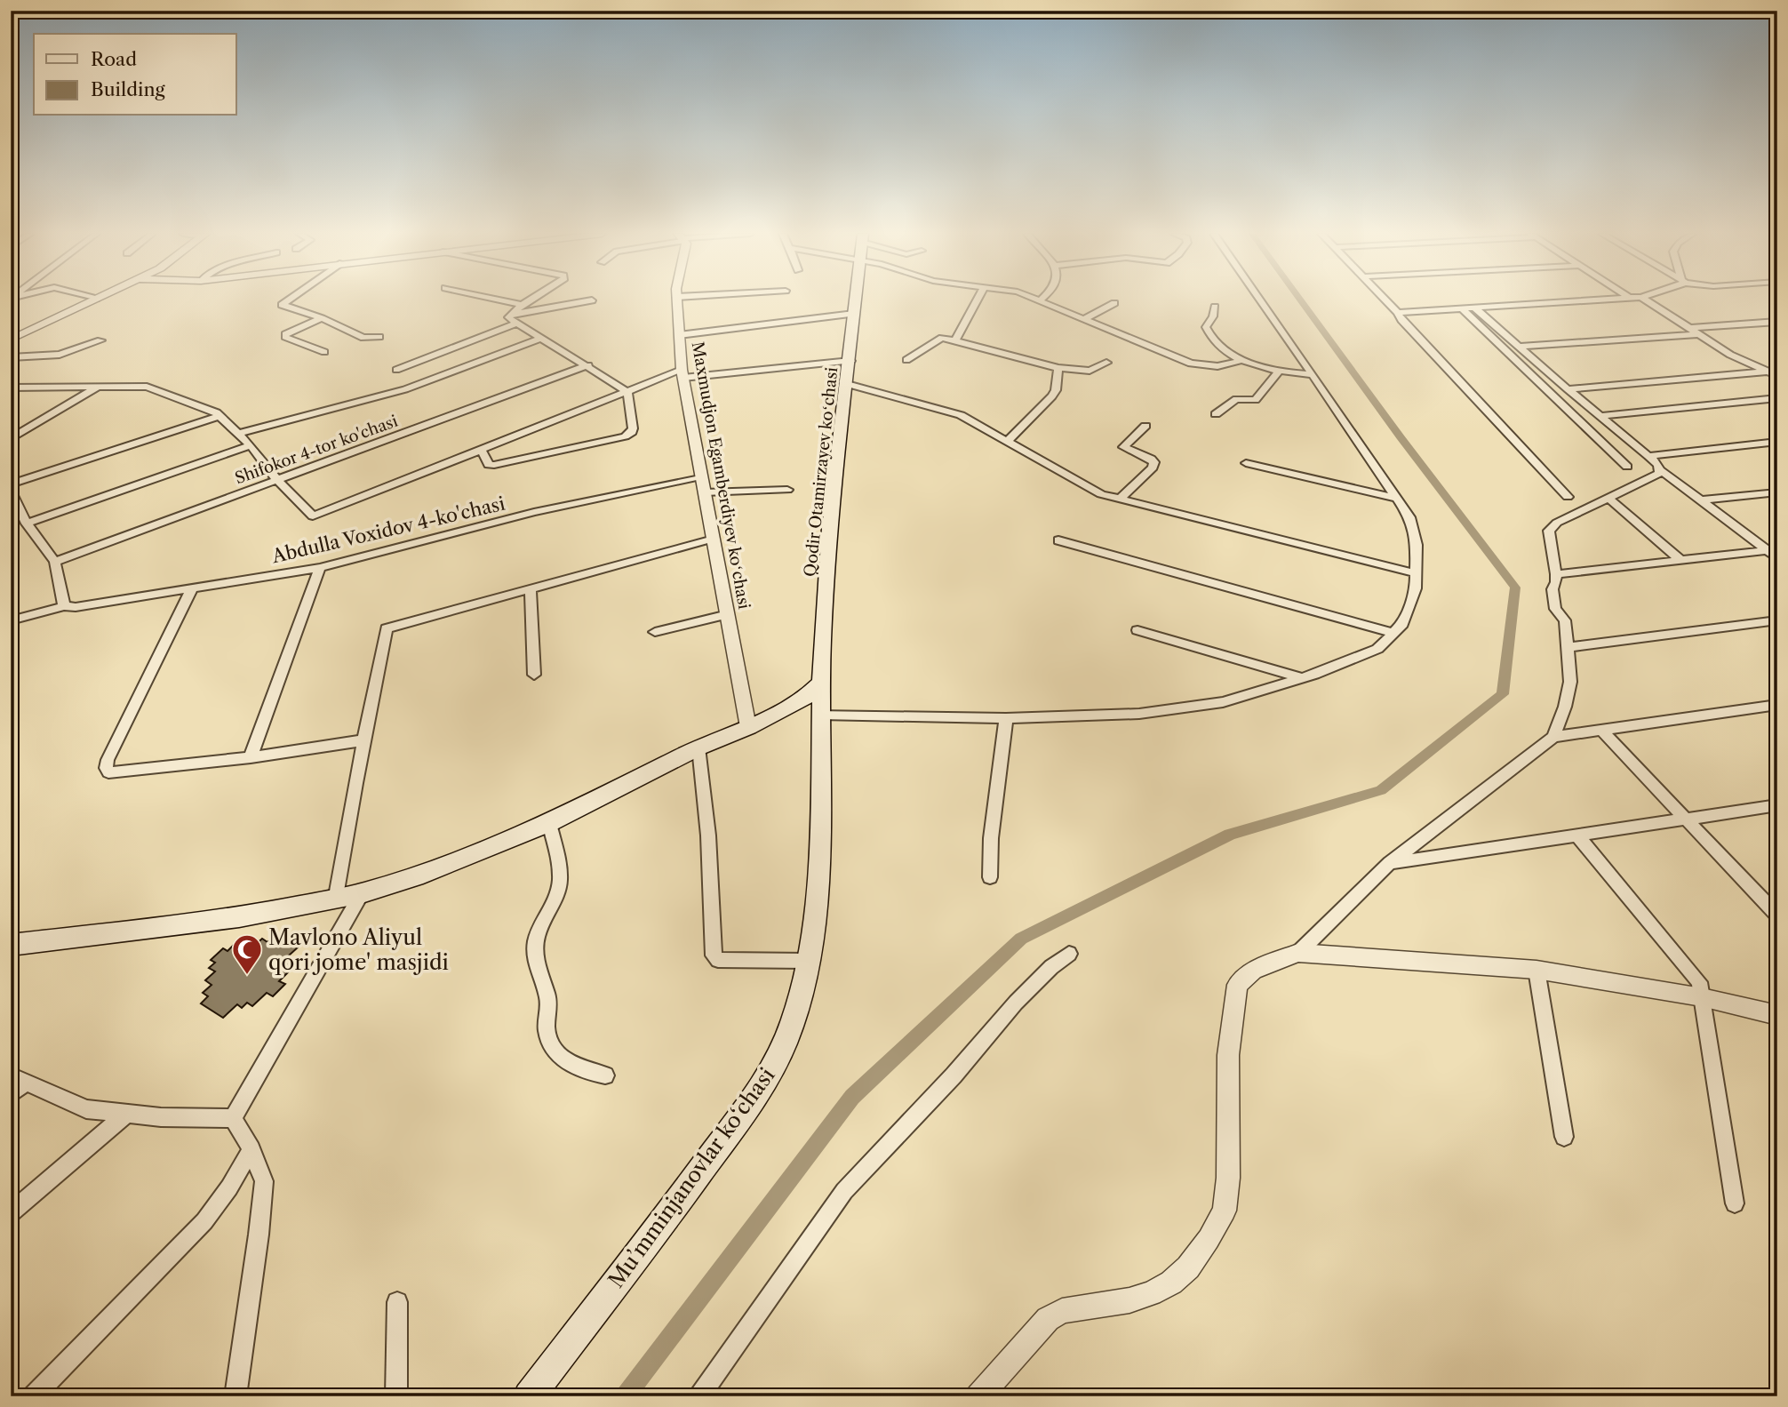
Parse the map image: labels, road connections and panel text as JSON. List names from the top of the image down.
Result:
{
  "streets": {
    "main road": ["Qodir Otamirzayev koʻchasi", "Mu’mminjanovlar ko‘chasi"],
    "street": ["Shifokor 4-tor ko'chasi", "Maxmudjon Egamberdiyev koʻchasi", "Abdulla Voxidov 4-ko'chasi"]
  },
  "crossings": [
    ["Qodir Otamirzayev koʻchasi", "Mu’mminjanovlar ko‘chasi"],
    ["Maxmudjon Egamberdiyev koʻchasi", "Abdulla Voxidov 4-ko'chasi"]
  ],
  "places": {
    "mosque": ["Mavlono Aliyul qori jome' masjidi"]
  },
  "legend": ["Road", "Building"]
}
